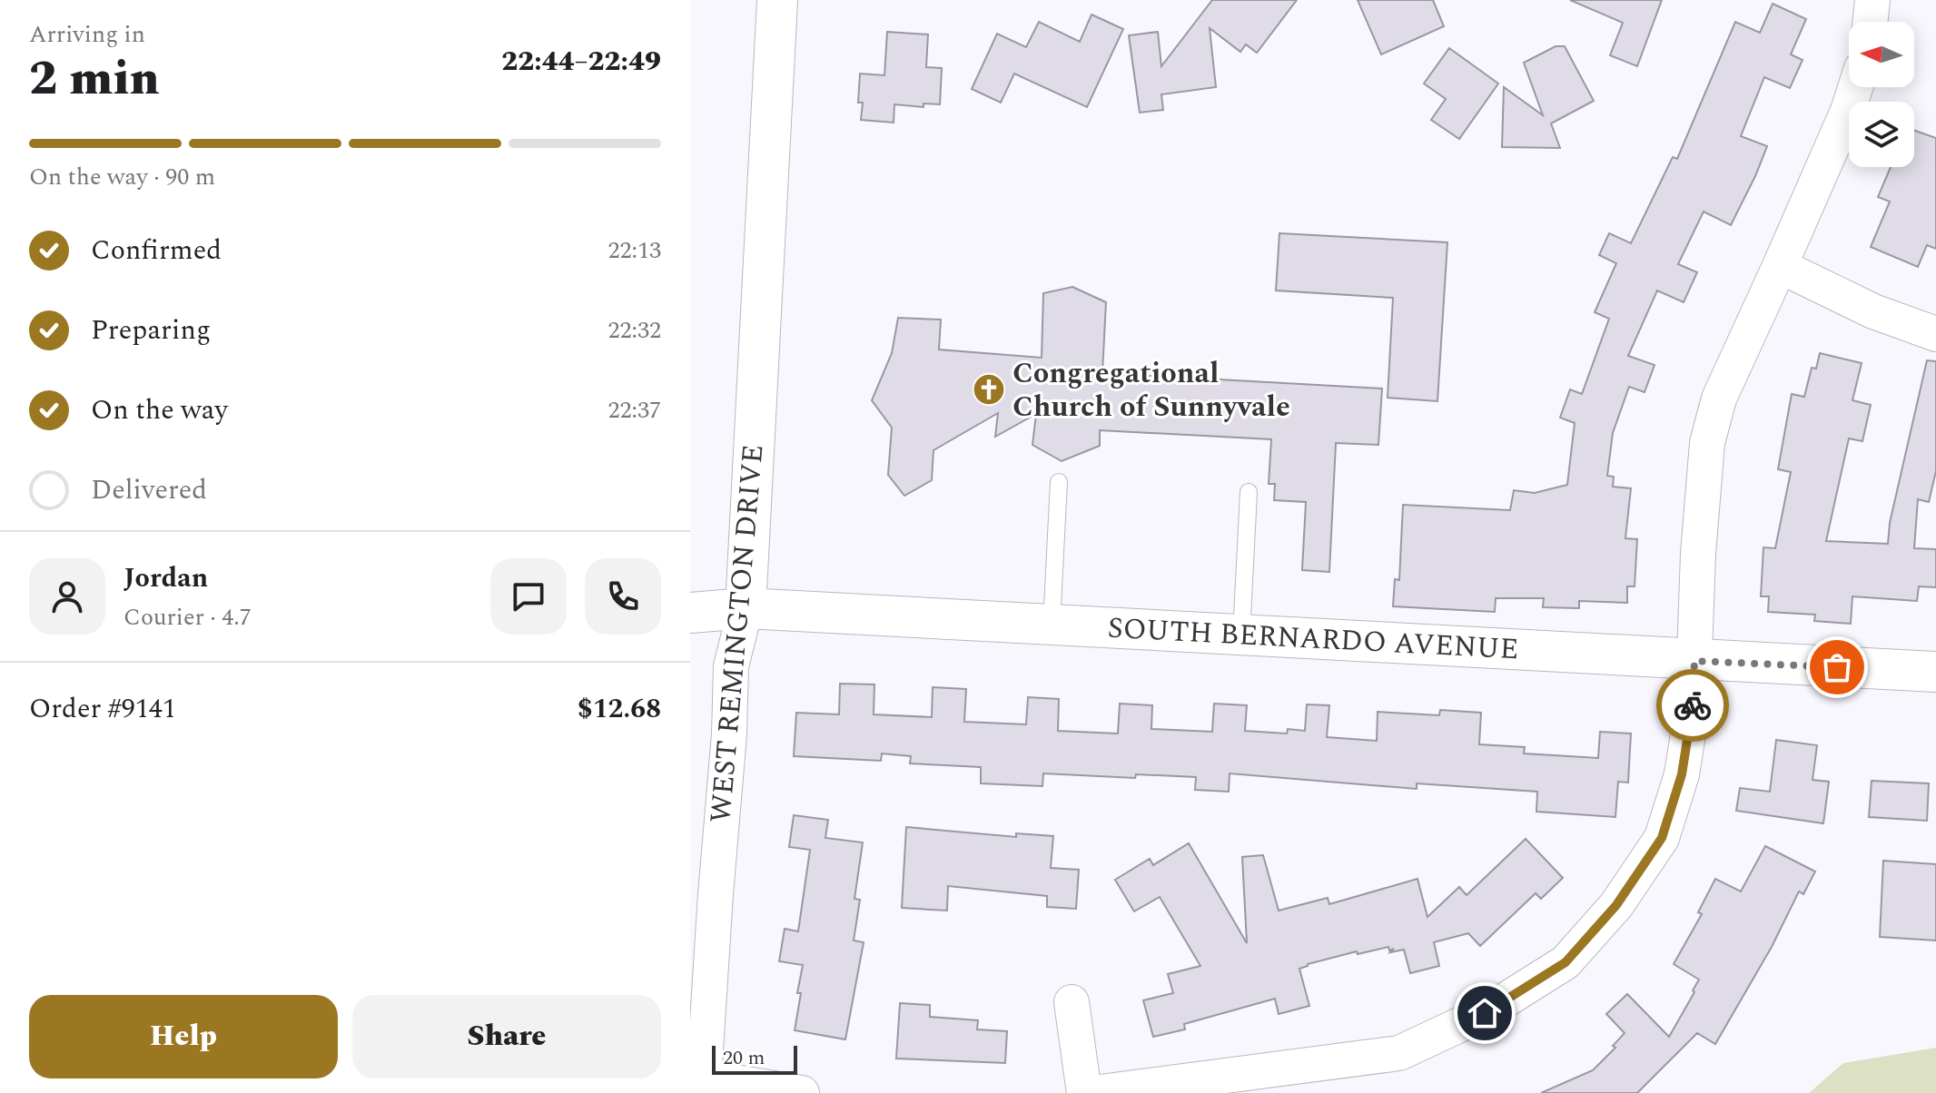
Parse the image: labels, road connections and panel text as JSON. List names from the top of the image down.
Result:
{
  "streets": {
    "street": ["WEST REMINGTON DRIVE", "SOUTH BERNARDO AVENUE"]
  },
  "crossings": [
    ["WEST REMINGTON DRIVE", "SOUTH BERNARDO AVENUE"]
  ],
  "places": {
    "church": ["Congregational Church of Sunnyvale"]
  },
  "scale_bar": "20 m",
  "north": "left",
  "page": {
    "heading": ["2 min", "Arriving in", "22:44–22:49"],
    "panel": [
      "Jordan",
      "Courier · 4.7",
      "Order #9141",
      "$12.68"
    ],
    "bar": "On the way · 90 m",
    "list": [
      ["Confirmed", "22:13"],
      ["Preparing", "22:32"],
      ["On the way", "22:37"],
      "Delivered"
    ],
    "buttons": ["Help", "Share"],
    "scale": "20 m"
  }
}
